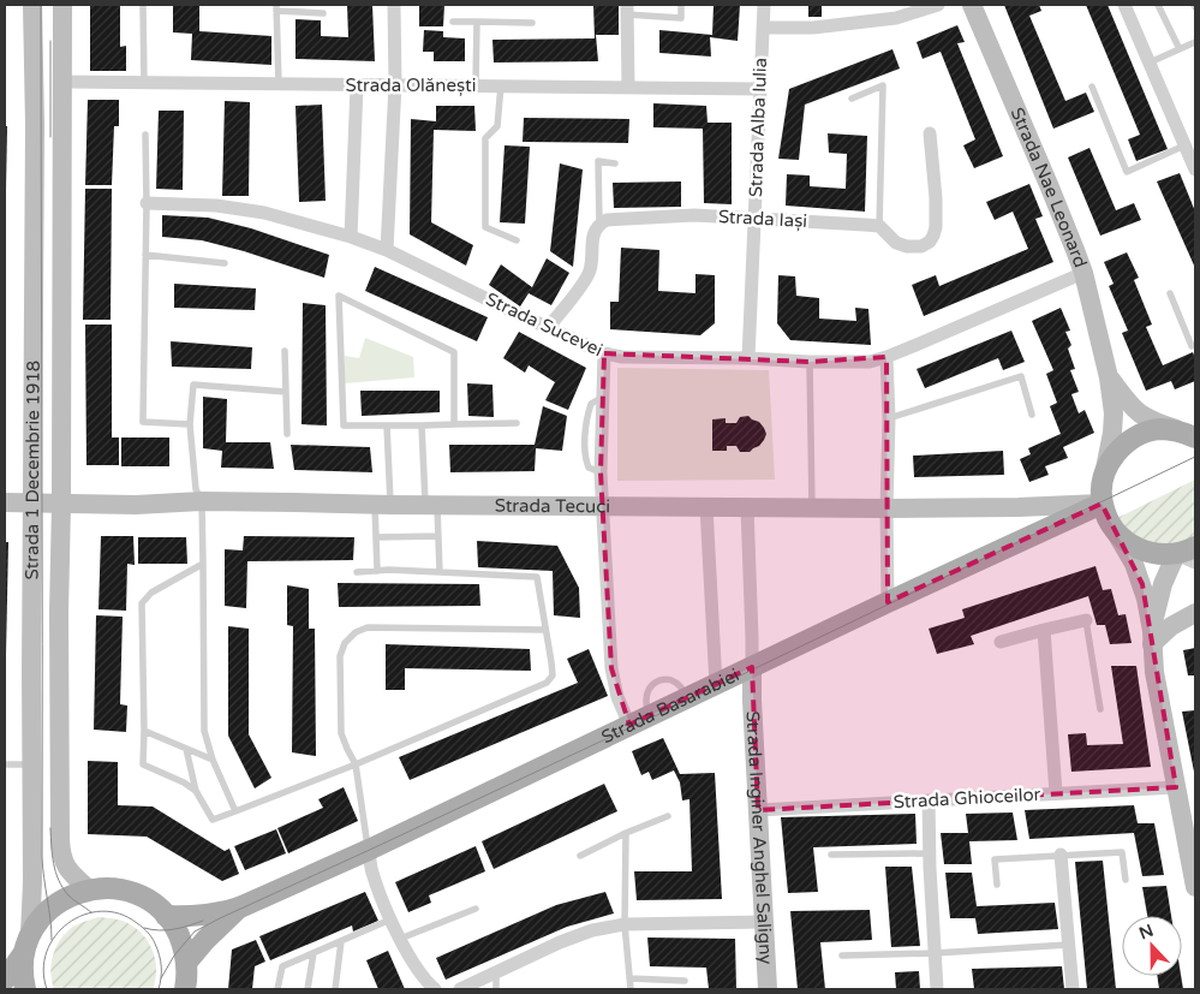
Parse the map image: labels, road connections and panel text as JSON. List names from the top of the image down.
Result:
{
  "streets": {
    "main road": [
      "Strada Nae Leonard",
      "Strada 1 Decembrie 1918",
      "Strada Tecuci",
      "Strada Basarabiei",
      "Strada Inginer Anghel Saligny"
    ],
    "street": [
      "Strada Olănești",
      "Strada Alba Iulia",
      "Strada Iași",
      "Strada Sucevei",
      "Strada Ghioceilor"
    ]
  },
  "crossings": [
    ["Strada Olănești", "Strada Alba Iulia"],
    ["Strada Olănești", "Strada 1 Decembrie 1918"],
    ["Strada Alba Iulia", "Strada Iași"],
    ["Strada Alba Iulia", "Strada Sucevei"],
    ["Strada Nae Leonard", "Strada Sucevei"],
    ["Strada 1 Decembrie 1918", "Strada Tecuci"],
    ["Strada Tecuci", "Strada Basarabiei"],
    ["Strada Tecuci", "Strada Inginer Anghel Saligny"],
    ["Strada Basarabiei", "Strada Inginer Anghel Saligny"],
    ["Strada Ghioceilor", "Strada Inginer Anghel Saligny"]
  ],
  "north": "top"
}
